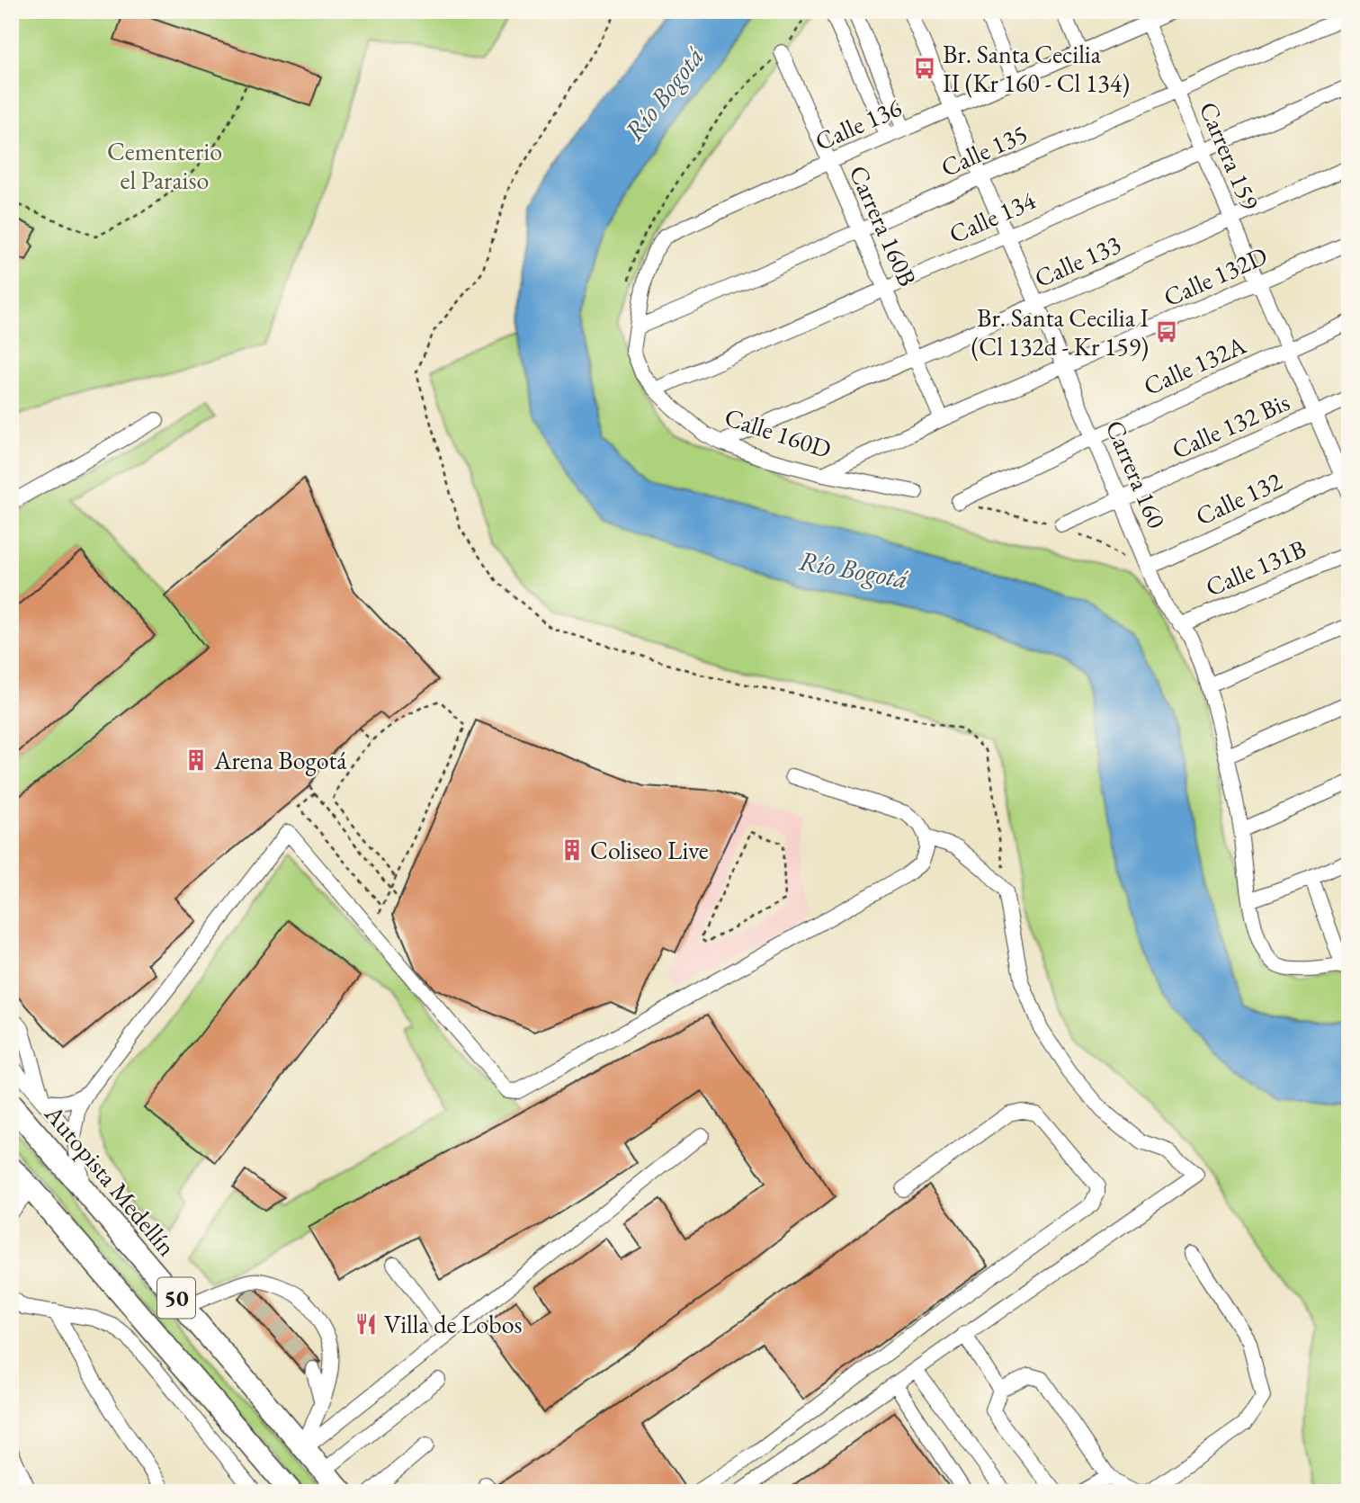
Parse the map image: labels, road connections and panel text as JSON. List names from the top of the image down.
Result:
{
  "streets": {
    "highway": ["Autopista Medellín", "50"],
    "street": [
      "Calle 136",
      "Calle 135",
      "Carrera 159",
      "Calle 134",
      "Carrera 160B",
      "Calle 133",
      "Calle 132D",
      "Calle 132A",
      "Calle 132 Bis",
      "Calle 160D",
      "Carrera 160",
      "Calle 132",
      "Calle 131B"
    ]
  },
  "crossings": [
    ["Calle 136", "Carrera 159"],
    ["Calle 136", "Carrera 160B"],
    ["Calle 136", "Calle 160D"],
    ["Calle 136", "Carrera 160"],
    ["Calle 135", "Carrera 159"],
    ["Calle 135", "Carrera 160B"],
    ["Calle 135", "Calle 160D"],
    ["Calle 135", "Carrera 160"],
    ["Carrera 159", "Calle 134"],
    ["Carrera 159", "Calle 133"],
    ["Carrera 159", "Calle 132D"],
    ["Carrera 159", "Calle 132A"],
    ["Carrera 159", "Calle 132 Bis"],
    ["Carrera 159", "Calle 132"],
    ["Calle 134", "Carrera 160B"],
    ["Calle 134", "Calle 160D"],
    ["Calle 134", "Carrera 160"],
    ["Carrera 160B", "Calle 133"],
    ["Carrera 160B", "Calle 132D"],
    ["Calle 133", "Calle 160D"],
    ["Calle 133", "Carrera 160"],
    ["Calle 132D", "Calle 160D"],
    ["Calle 132D", "Carrera 160"],
    ["Calle 132A", "Carrera 160"],
    ["Calle 132 Bis", "Carrera 160"],
    ["Carrera 160", "Calle 132"],
    ["Carrera 160", "Calle 131B"]
  ],
  "water": ["Río Bogotá"],
  "parks": ["Cementerio el Paraiso"],
  "places": {
    "bus stop": ["Br. Santa Cecilia II (Kr 160 - Cl 134)", "Br. Santa Cecilia I (Cl 132d - Kr 159)"],
    "building": ["Arena Bogotá", "Coliseo Live"],
    "restaurant": ["Villa de Lobos"]
  }
}
